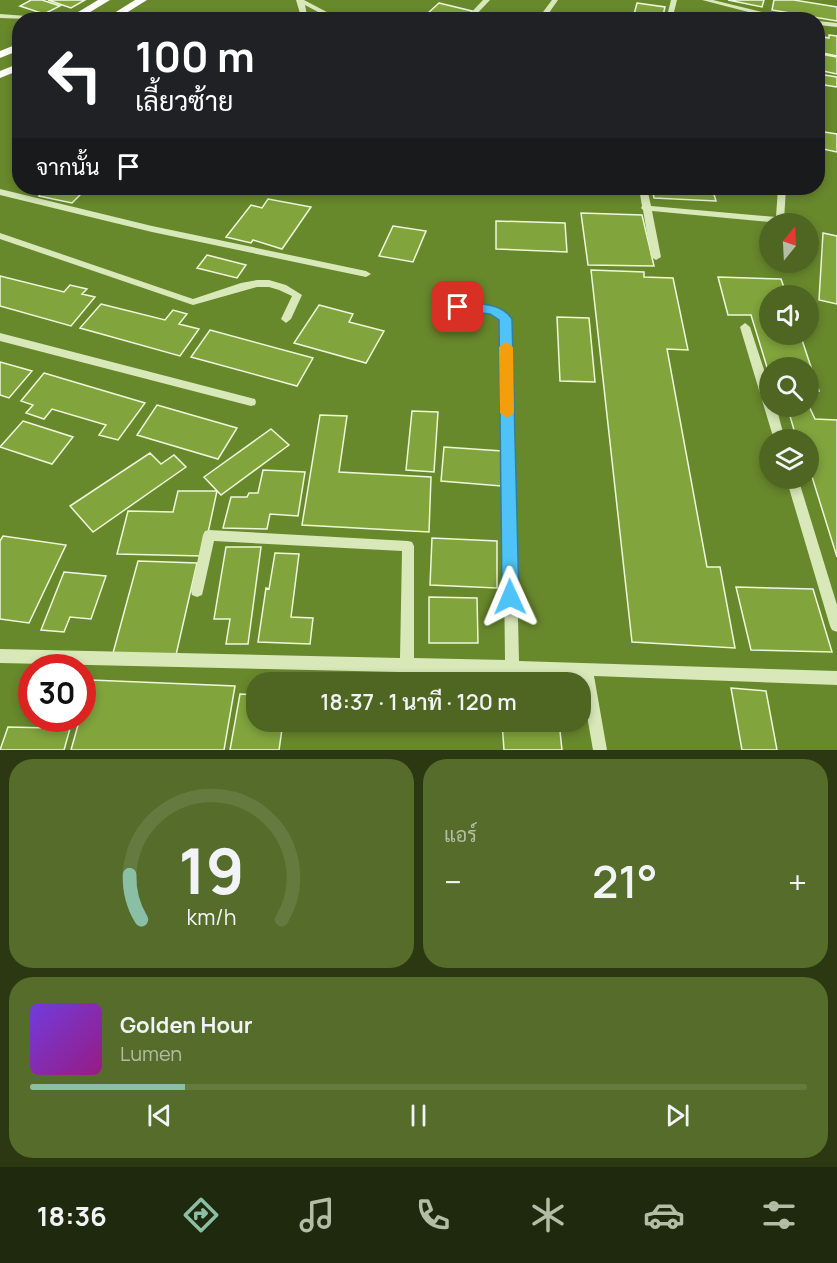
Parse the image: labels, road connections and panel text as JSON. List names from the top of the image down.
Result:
{
  "north": "top",
  "page": {
    "turn": ["100 m", "เลี้ยวซ้าย"],
    "then": "จากนั้น",
    "limit": "30",
    "trip": "18:37 · 1 นาที · 120 m",
    "tile": "แอร์",
    "heat": ["−", "21°", "+"],
    "song": ["Golden Hour", "Lumen"],
    "tabs": "18:36",
    "gauge": ["19", "km/h"]
  }
}
